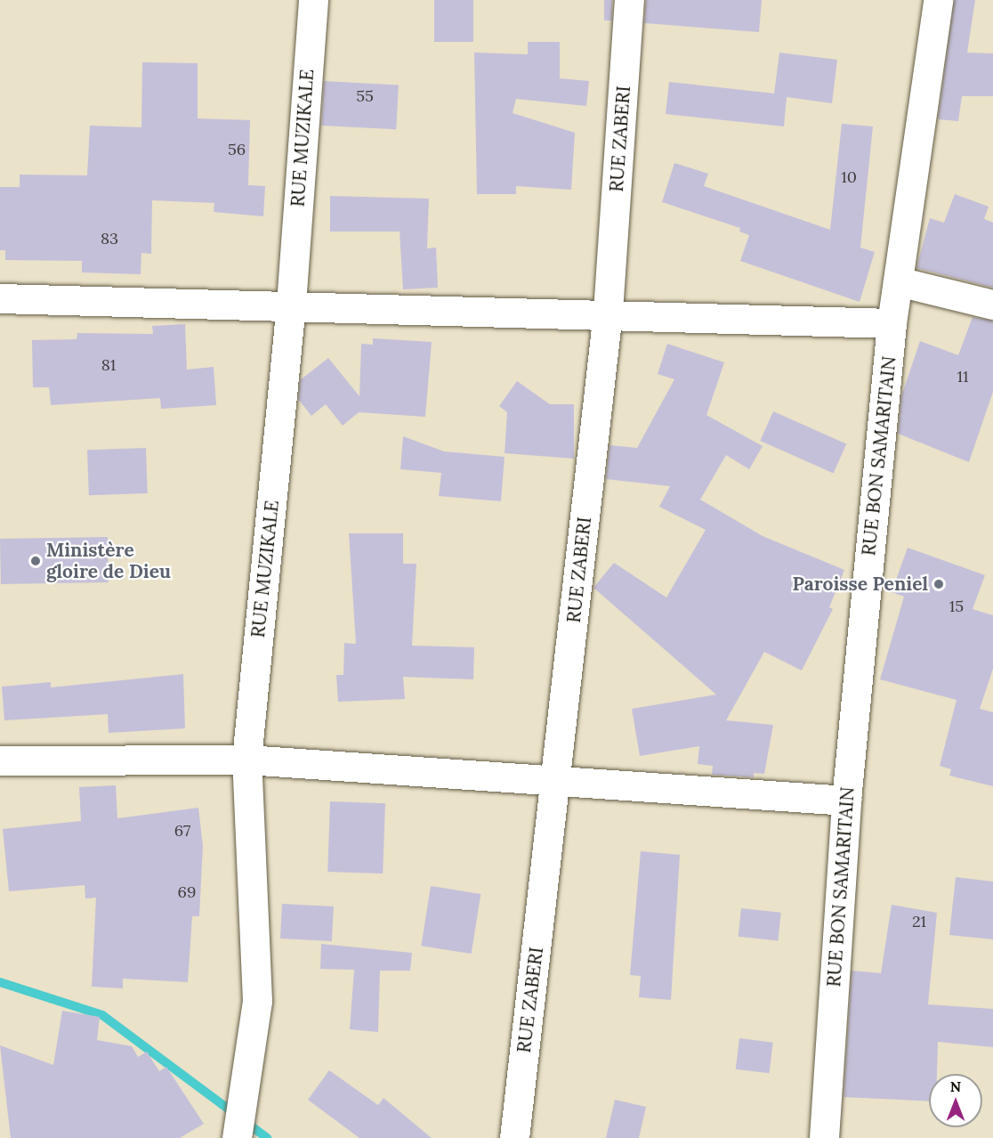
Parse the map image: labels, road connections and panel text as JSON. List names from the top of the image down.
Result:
{
  "streets": {
    "street": ["RUE MUZIKALE", "RUE ZABERI", "RUE BON SAMARITAIN"]
  },
  "places": ["Ministère gloire de Dieu", "Paroisse Peniel"],
  "house_numbers": [
    "55",
    "56",
    "10",
    "83",
    "81",
    "11",
    "15",
    "67",
    "69",
    "21"
  ],
  "north": "top"
}
